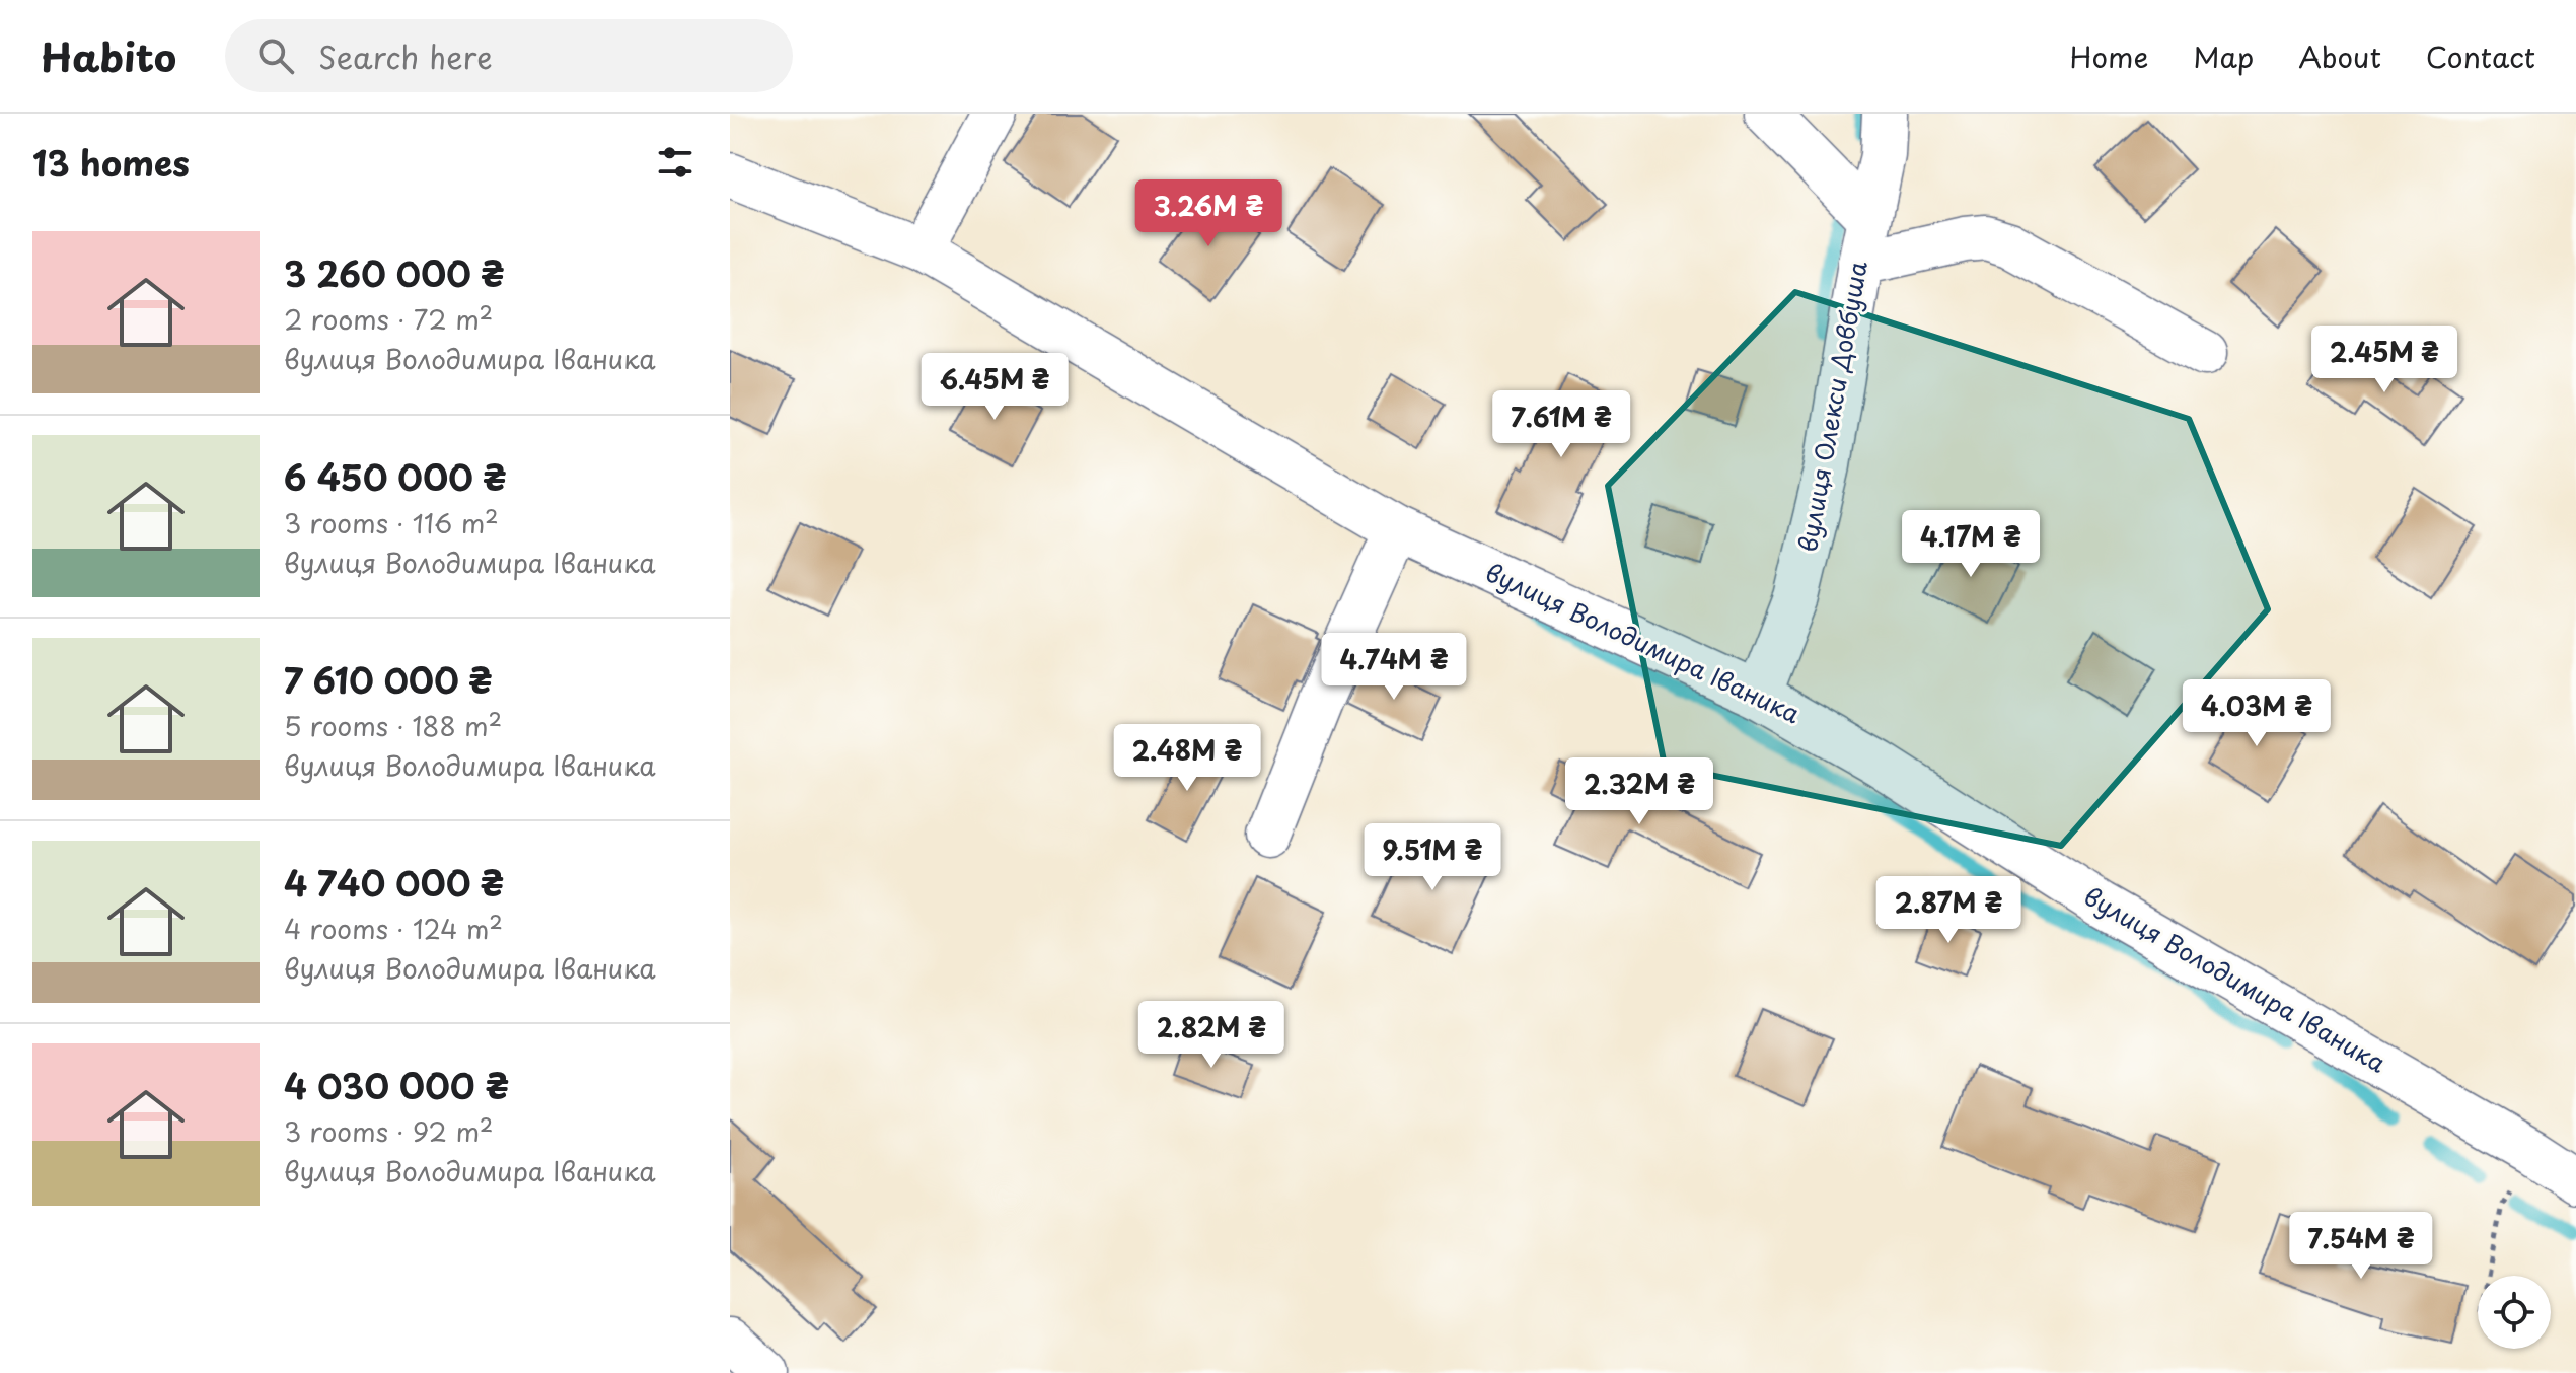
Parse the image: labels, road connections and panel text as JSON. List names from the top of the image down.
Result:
{
  "streets": {
    "street": ["вулиця Олекси Довбуша", "вулиця Володимира Іваника"]
  },
  "crossings": [
    ["вулиця Олекси Довбуша", "вулиця Володимира Іваника"]
  ],
  "page": {
    "header": "Habito",
    "search": "Search here",
    "nav": [
      "Home",
      "Map",
      "About",
      "Contact"
    ],
    "heading": "13 homes",
    "price": [
      "3.26M ₴",
      "2.45M ₴",
      "6.45M ₴",
      "7.61M ₴",
      "4.17M ₴",
      "4.74M ₴",
      "4.03M ₴",
      "2.48M ₴",
      "2.32M ₴",
      "9.51M ₴",
      "2.87M ₴",
      "2.82M ₴",
      "7.54M ₴"
    ],
    "list": [
      {
        "name": "3 260 000 ₴",
        "note": "2 rooms · 72 m² · вулиця Володимира Іваника"
      },
      {
        "name": "6 450 000 ₴",
        "note": "3 rooms · 116 m² · вулиця Володимира Іваника"
      },
      {
        "name": "7 610 000 ₴",
        "note": "5 rooms · 188 m² · вулиця Володимира Іваника"
      },
      {
        "name": "4 740 000 ₴",
        "note": "4 rooms · 124 m² · вулиця Володимира Іваника"
      },
      {
        "name": "4 030 000 ₴",
        "note": "3 rooms · 92 m² · вулиця Володимира Іваника"
      }
    ]
  }
}
